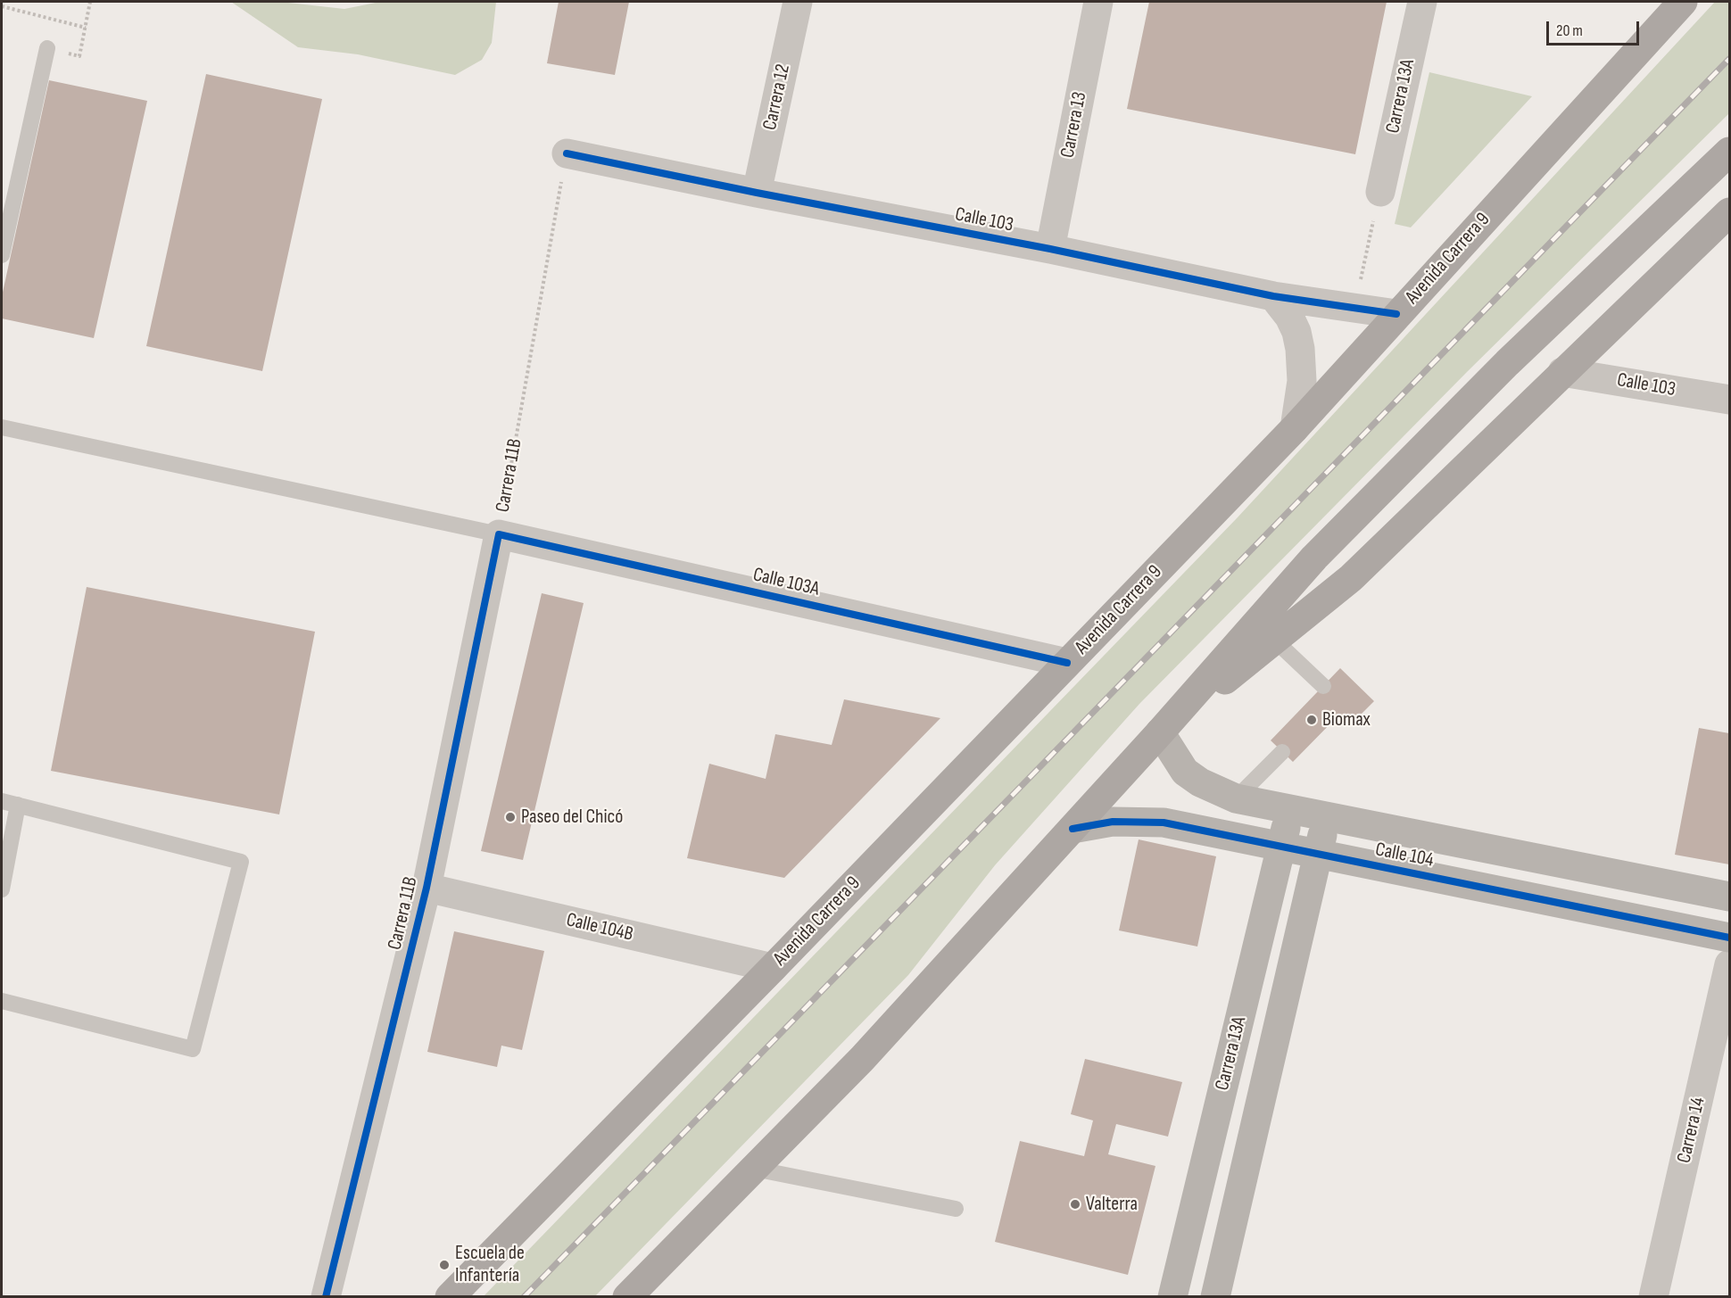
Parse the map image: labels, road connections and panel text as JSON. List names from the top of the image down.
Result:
{
  "streets": {
    "main road": ["Avenida Carrera 9"],
    "street": [
      "Carrera 13A",
      "Carrera 12",
      "Carrera 13",
      "Calle 103",
      "Carrera 11B",
      "Calle 103A",
      "Calle 104",
      "Calle 104B",
      "Carrera 14"
    ]
  },
  "crossings": [
    ["Carrera 13A", "Calle 104"],
    ["Carrera 12", "Calle 103"],
    ["Carrera 13", "Calle 103"],
    ["Calle 103", "Avenida Carrera 9"],
    ["Calle 103", "Carrera 11B"],
    ["Avenida Carrera 9", "Calle 103A"],
    ["Avenida Carrera 9", "Calle 104B"],
    ["Carrera 11B", "Calle 103A"],
    ["Carrera 11B", "Calle 104B"]
  ],
  "places": [
    "Biomax",
    "Paseo del Chicó",
    "Valterra",
    "Escuela de Infantería"
  ],
  "scale_bar": "20 m"
}
